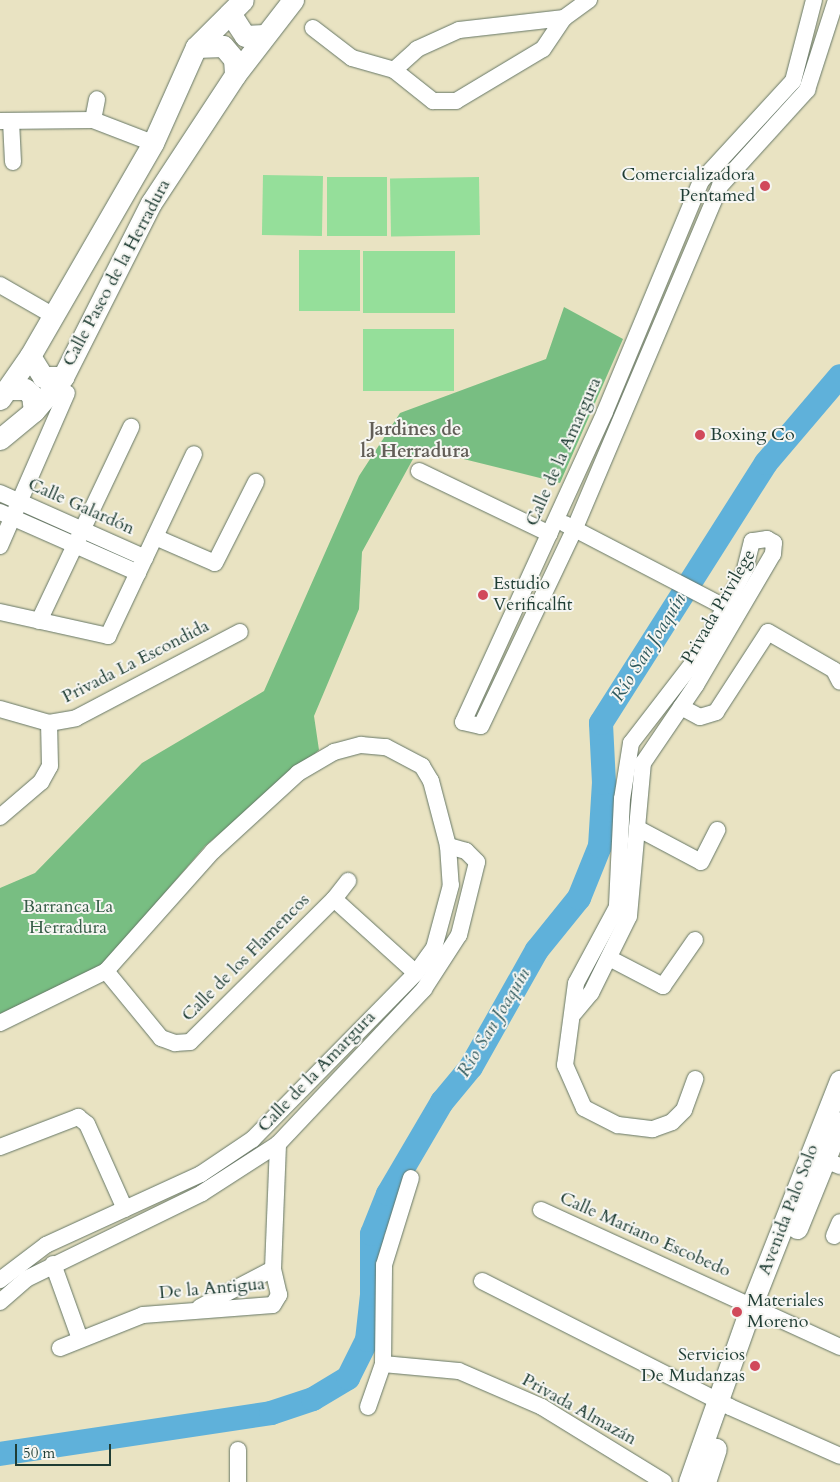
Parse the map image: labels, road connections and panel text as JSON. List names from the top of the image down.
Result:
{
  "streets": {
    "main road": ["Calle Paseo de la Herradura", "Avenida Palo Solo"],
    "street": [
      "Calle de la Amargura",
      "Calle Galardón",
      "Privada Privilege",
      "Privada La Escondida",
      "Calle de los Flamencos",
      "Calle Mariano Escobedo",
      "De la Antigua",
      "Privada Almazán"
    ]
  },
  "crossings": [
    ["Calle de la Amargura", "Calle de los Flamencos"],
    ["Avenida Palo Solo", "Calle Mariano Escobedo"]
  ],
  "districts": ["Jardines de la Herradura"],
  "water": ["Río San Joaquín"],
  "parks": ["Barranca La Herradura"],
  "places": [
    "Comercializadora Pentamed",
    "Boxing Co",
    "Estudio Verificalfit",
    "Materiales Moreno",
    "Servicios De Mudanzas"
  ],
  "scale_bar": "50 m"
}
